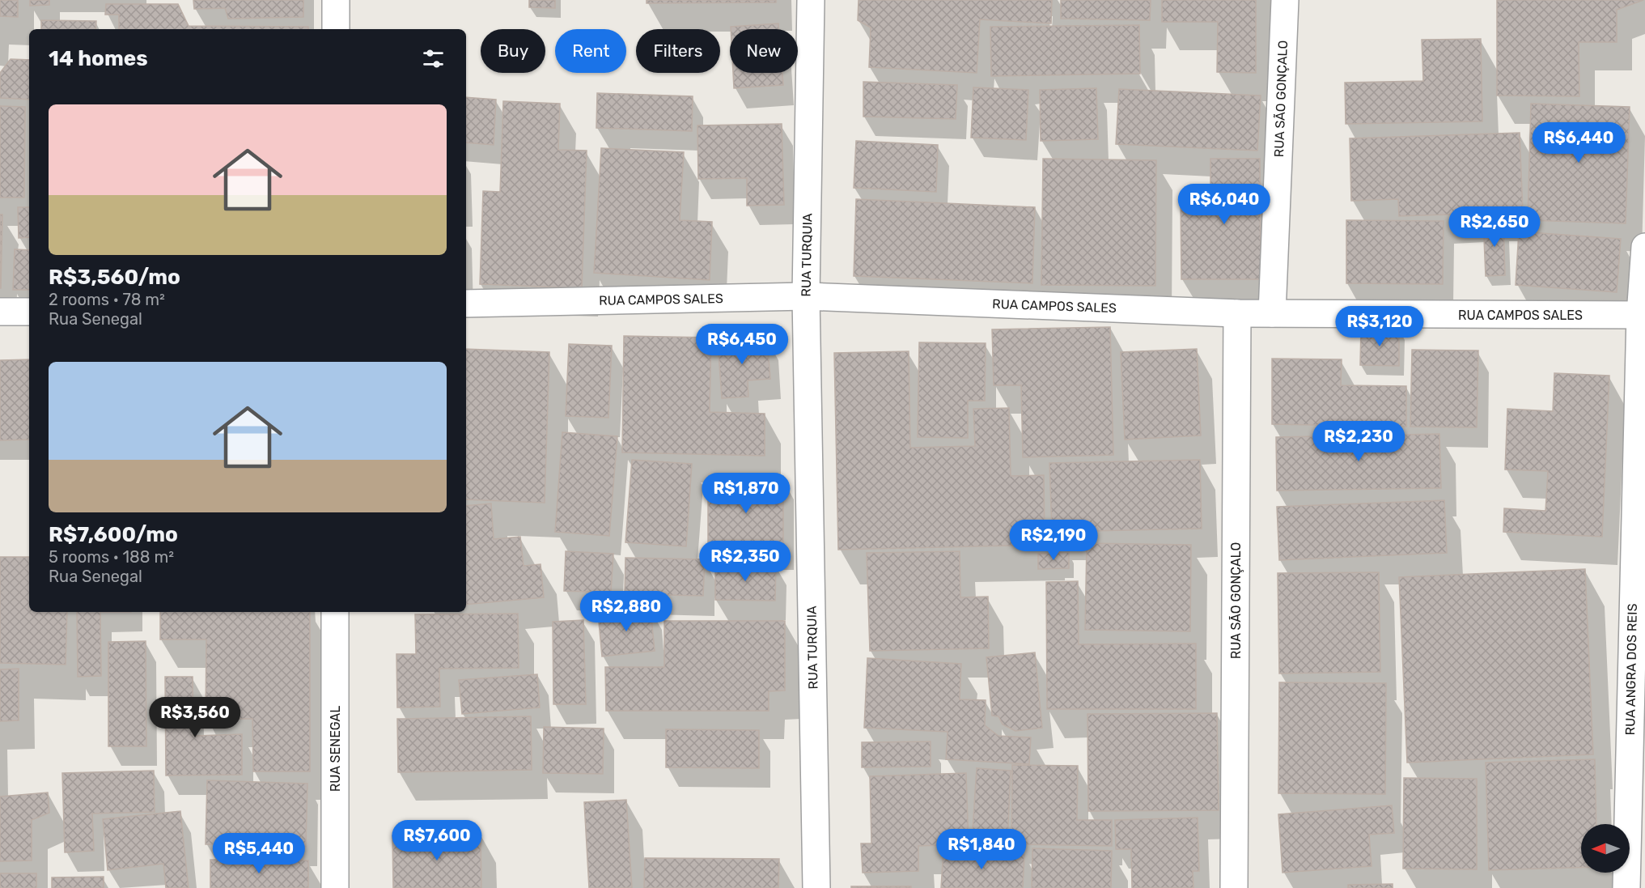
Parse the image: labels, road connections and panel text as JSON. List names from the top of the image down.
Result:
{
  "streets": {
    "street": [
      "RUA SÃO GONÇALO",
      "RUA TURQUIA",
      "RUA CAMPOS SALES",
      "RUA ANGRA DOS REIS",
      "RUA SENEGAL"
    ]
  },
  "crossings": [
    ["RUA SÃO GONÇALO", "RUA CAMPOS SALES"],
    ["RUA TURQUIA", "RUA CAMPOS SALES"],
    ["RUA CAMPOS SALES", "RUA ANGRA DOS REIS"]
  ],
  "north": "left",
  "page": {
    "chip": [
      "Buy",
      "Rent",
      "Filters",
      "New"
    ],
    "heading": "14 homes",
    "list": [
      {
        "name": "R$3,560/mo",
        "note": "2 rooms · 78 m² · Rua Senegal"
      },
      {
        "name": "R$7,600/mo",
        "note": "5 rooms · 188 m² · Rua Senegal"
      }
    ],
    "price": [
      "R$6,440",
      "R$6,040",
      "R$2,650",
      "R$3,120",
      "R$6,450",
      "R$2,230",
      "R$1,870",
      "R$2,190",
      "R$2,350",
      "R$2,880",
      "R$3,560",
      "R$7,600",
      "R$1,840",
      "R$5,440"
    ]
  }
}
